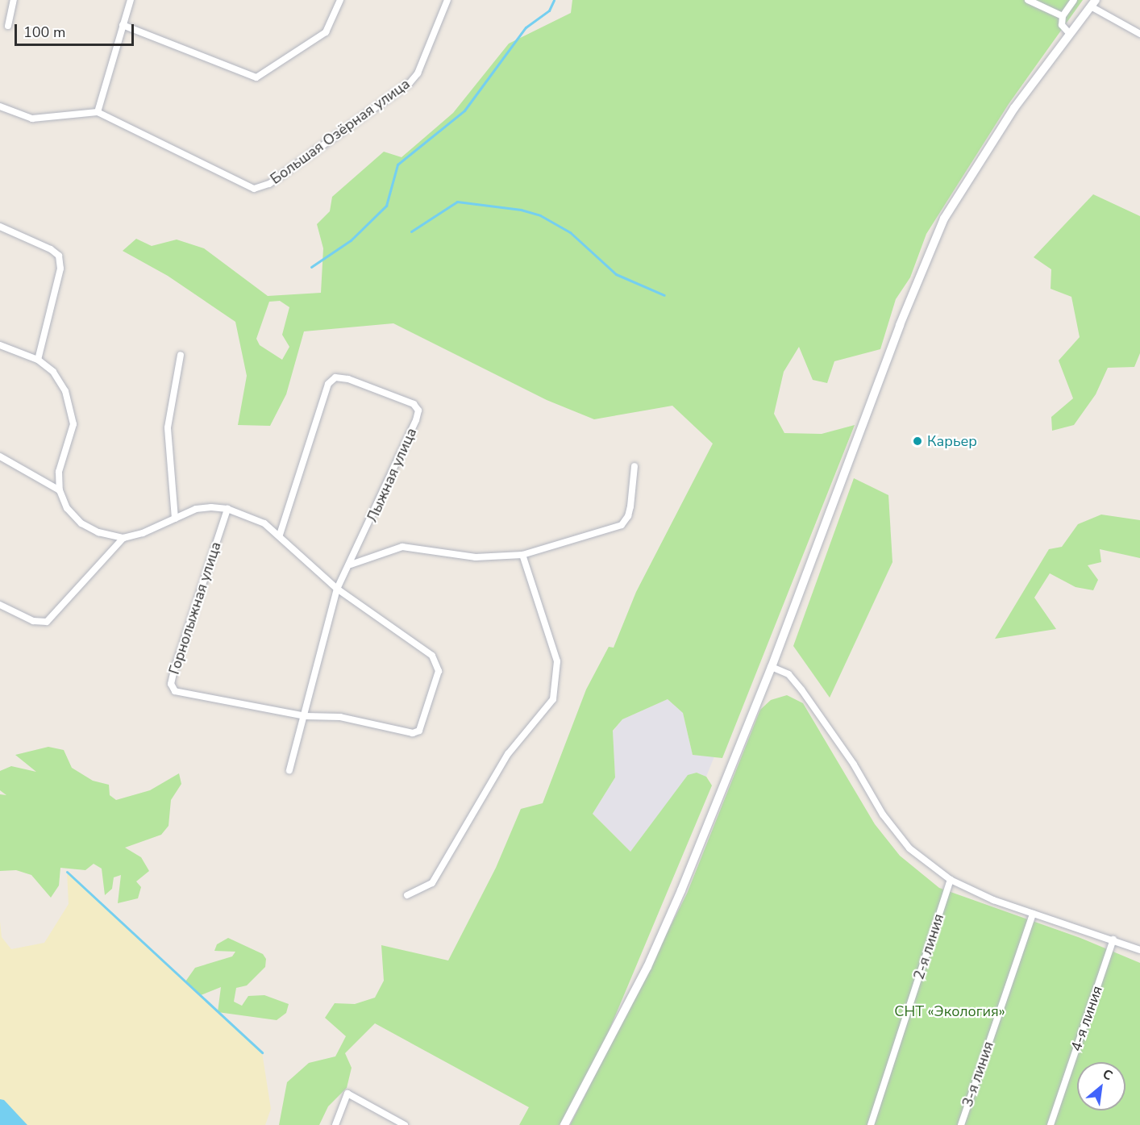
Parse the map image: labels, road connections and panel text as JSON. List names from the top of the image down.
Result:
{
  "streets": {
    "street": [
      "Большая Озёрная улица",
      "Лыжная улица",
      "Горнолыжная улица",
      "2-я линия",
      "4-я линия",
      "3-я линия"
    ]
  },
  "crossings": [
    ["Лыжная улица", "Горнолыжная улица"]
  ],
  "parks": ["СНТ «Экология»"],
  "places": ["Карьер"],
  "scale_bar": "100 m",
  "north": "top right"
}
